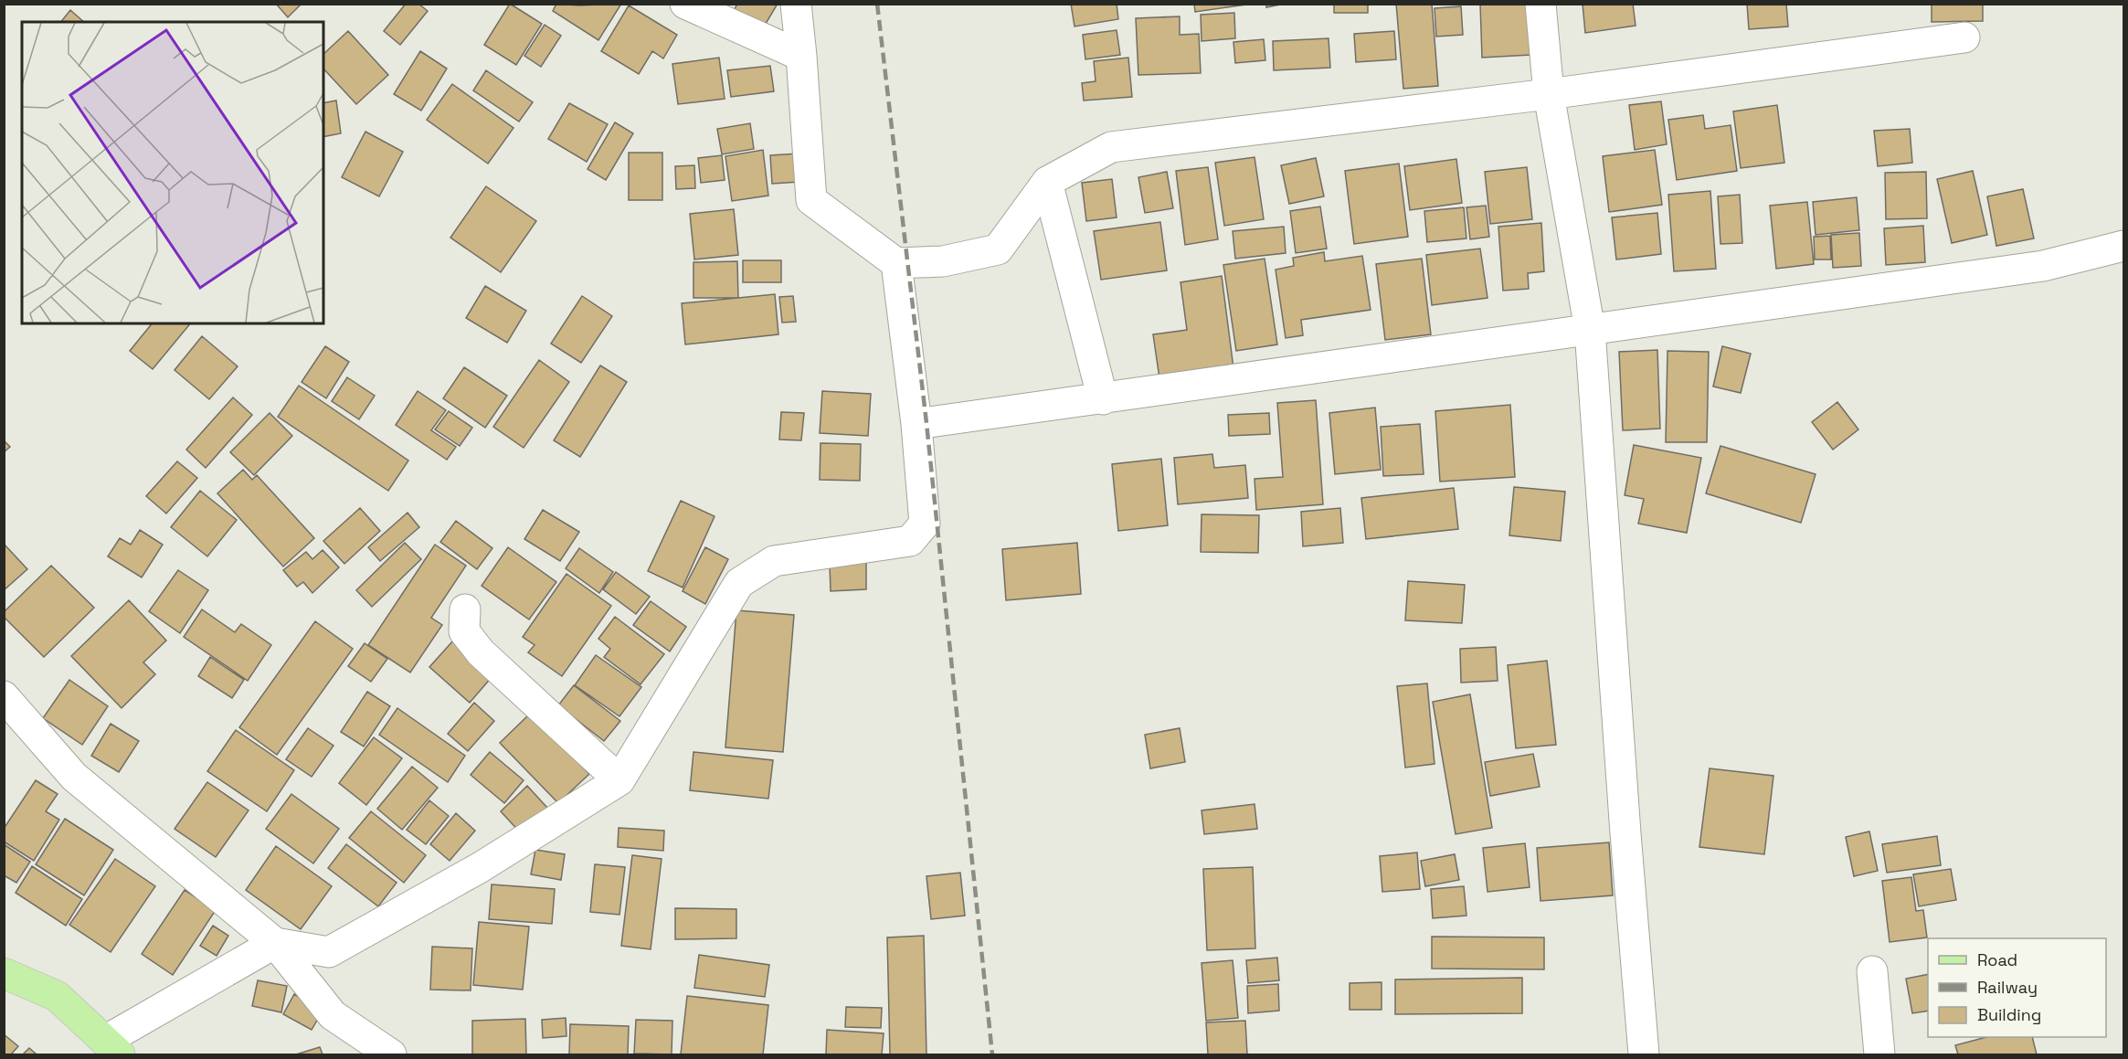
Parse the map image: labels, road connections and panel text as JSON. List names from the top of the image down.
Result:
{
  "legend": ["Road", "Railway", "Building"]
}
